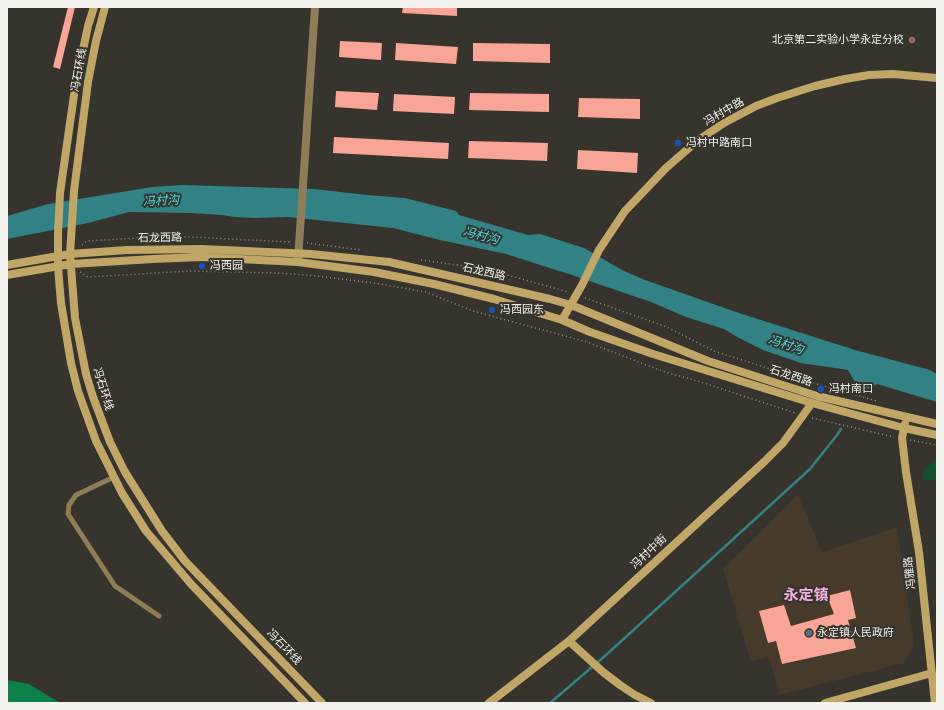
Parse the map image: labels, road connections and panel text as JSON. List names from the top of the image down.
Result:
{
  "streets": {
    "main road": [
      "冯石环线",
      "冯村中路",
      "石龙西路",
      "冯村中街",
      "冯雅路"
    ]
  },
  "crossings": [
    ["冯石环线", "石龙西路"],
    ["冯村中路", "石龙西路"],
    ["石龙西路", "冯村中街"],
    ["石龙西路", "冯雅路"]
  ],
  "districts": ["永定镇"],
  "water": ["冯村沟"],
  "places": [
    "北京第二实验小学永定分校",
    "冯村中路南口",
    "冯西园",
    "冯西园东",
    "冯村南口",
    "永定镇人民政府"
  ]
}
